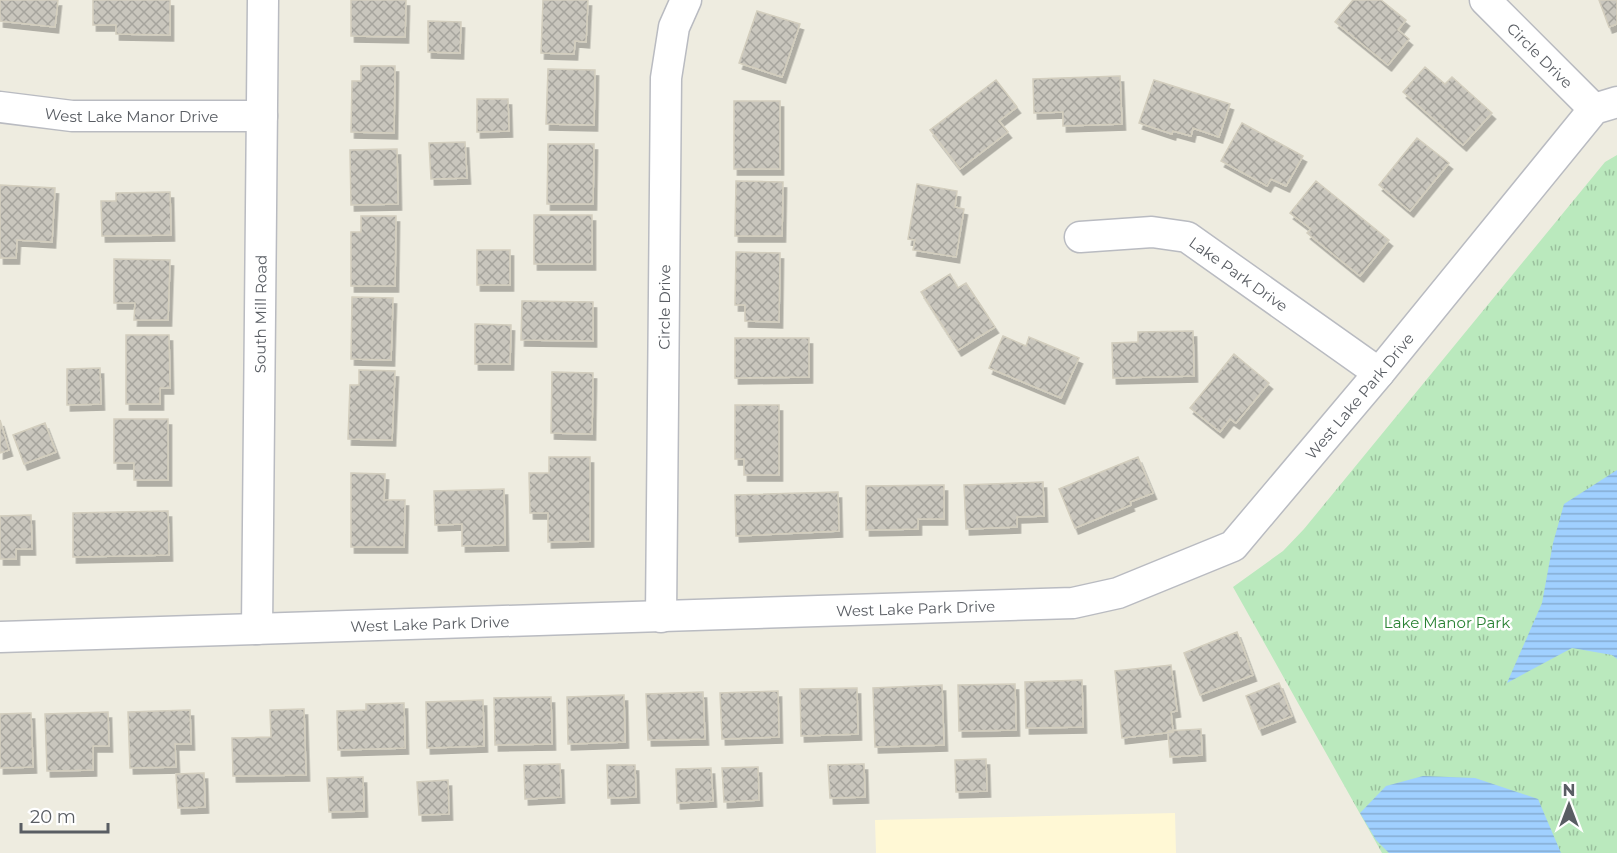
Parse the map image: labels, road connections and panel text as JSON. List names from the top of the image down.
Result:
{
  "streets": {
    "street": [
      "Circle Drive",
      "West Lake Manor Drive",
      "Lake Park Drive",
      "South Mill Road",
      "West Lake Park Drive"
    ]
  },
  "crossings": [
    ["Circle Drive", "West Lake Park Drive"],
    ["West Lake Manor Drive", "South Mill Road"],
    ["Lake Park Drive", "West Lake Park Drive"],
    ["South Mill Road", "West Lake Park Drive"]
  ],
  "parks": ["Lake Manor Park"],
  "scale_bar": "20 m",
  "north": "top"
}
